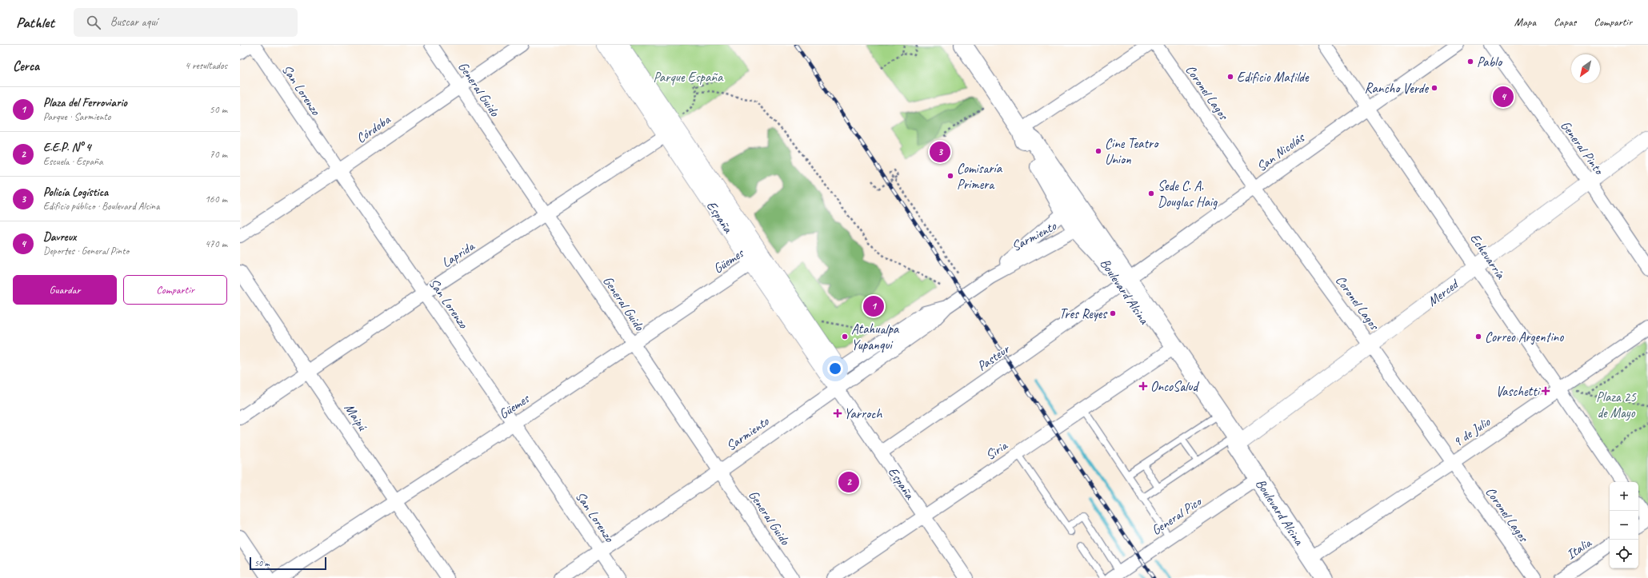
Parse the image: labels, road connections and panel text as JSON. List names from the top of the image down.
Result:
{
  "streets": {
    "main road": ["Boulevard Alsina"],
    "street": [
      "General Guido",
      "San Lorenzo",
      "Coronel Lagos",
      "Córdoba",
      "General Pinto",
      "San Nicolás",
      "España",
      "Sarmiento",
      "Laprida",
      "Echevarría",
      "Güemes",
      "Merced",
      "Pasteur",
      "Maipú",
      "9 de Julio",
      "Siria",
      "General Pico",
      "Italia"
    ]
  },
  "crossings": [
    ["General Guido", "Córdoba"],
    ["General Guido", "Sarmiento"],
    ["General Guido", "Laprida"],
    ["General Guido", "Güemes"],
    ["San Lorenzo", "Córdoba"],
    ["San Lorenzo", "Sarmiento"],
    ["San Lorenzo", "Laprida"],
    ["San Lorenzo", "Güemes"],
    ["Coronel Lagos", "San Nicolás"],
    ["Coronel Lagos", "Merced"],
    ["Coronel Lagos", "9 de Julio"],
    ["General Pinto", "Merced"],
    ["San Nicolás", "Echevarría"],
    ["San Nicolás", "Boulevard Alsina"],
    ["San Nicolás", "Pasteur"],
    ["España", "Sarmiento"],
    ["España", "Laprida"],
    ["España", "Güemes"],
    ["España", "Pasteur"],
    ["España", "Siria"],
    ["Sarmiento", "Boulevard Alsina"],
    ["Laprida", "Maipú"],
    ["Echevarría", "Merced"],
    ["Echevarría", "9 de Julio"],
    ["Güemes", "Maipú"],
    ["Boulevard Alsina", "Merced"],
    ["Boulevard Alsina", "Pasteur"],
    ["Boulevard Alsina", "9 de Julio"],
    ["Boulevard Alsina", "Siria"],
    ["Boulevard Alsina", "General Pico"]
  ],
  "parks": ["Parque España", "Plaza 25 de Mayo"],
  "places": {
    "other": [
      "Pablo",
      "Edificio Matilde",
      "Rancho Verde",
      "Cine Teatro Union",
      "Comisaría Primera",
      "Sede C. A. Douglas Haig",
      "Tres Reyes",
      "Atahualpa Yupanqui",
      "Correo Argentino"
    ],
    "health": ["OncoSalud", "Vaschetti", "Yarroch"]
  },
  "scale_bar": "50 m",
  "north": "bottom left",
  "page": {
    "header": "Pathlet",
    "search": "Buscar aquí",
    "nav": ["Mapa", "Capas", "Compartir"],
    "heading": ["Cerca", "4 resultados"],
    "pins": [
      "4",
      "3",
      "1",
      "2"
    ],
    "list": [
      {
        "mark": "1",
        "name": "Plaza del Ferroviario",
        "note": "Parque · Sarmiento",
        "value": "50 m"
      },
      {
        "mark": "2",
        "name": "E.E.P. N° 4",
        "note": "Escuela · España",
        "value": "70 m"
      },
      {
        "mark": "3",
        "name": "Policía Logística",
        "note": "Edificio público · Boulevard Alsina",
        "value": "160 m"
      },
      {
        "mark": "4",
        "name": "Davreux",
        "note": "Deportes · General Pinto",
        "value": "470 m"
      }
    ],
    "buttons": ["Guardar", "Compartir"],
    "map_buttons": ["+", "−"],
    "scale": "50 m"
  }
}
